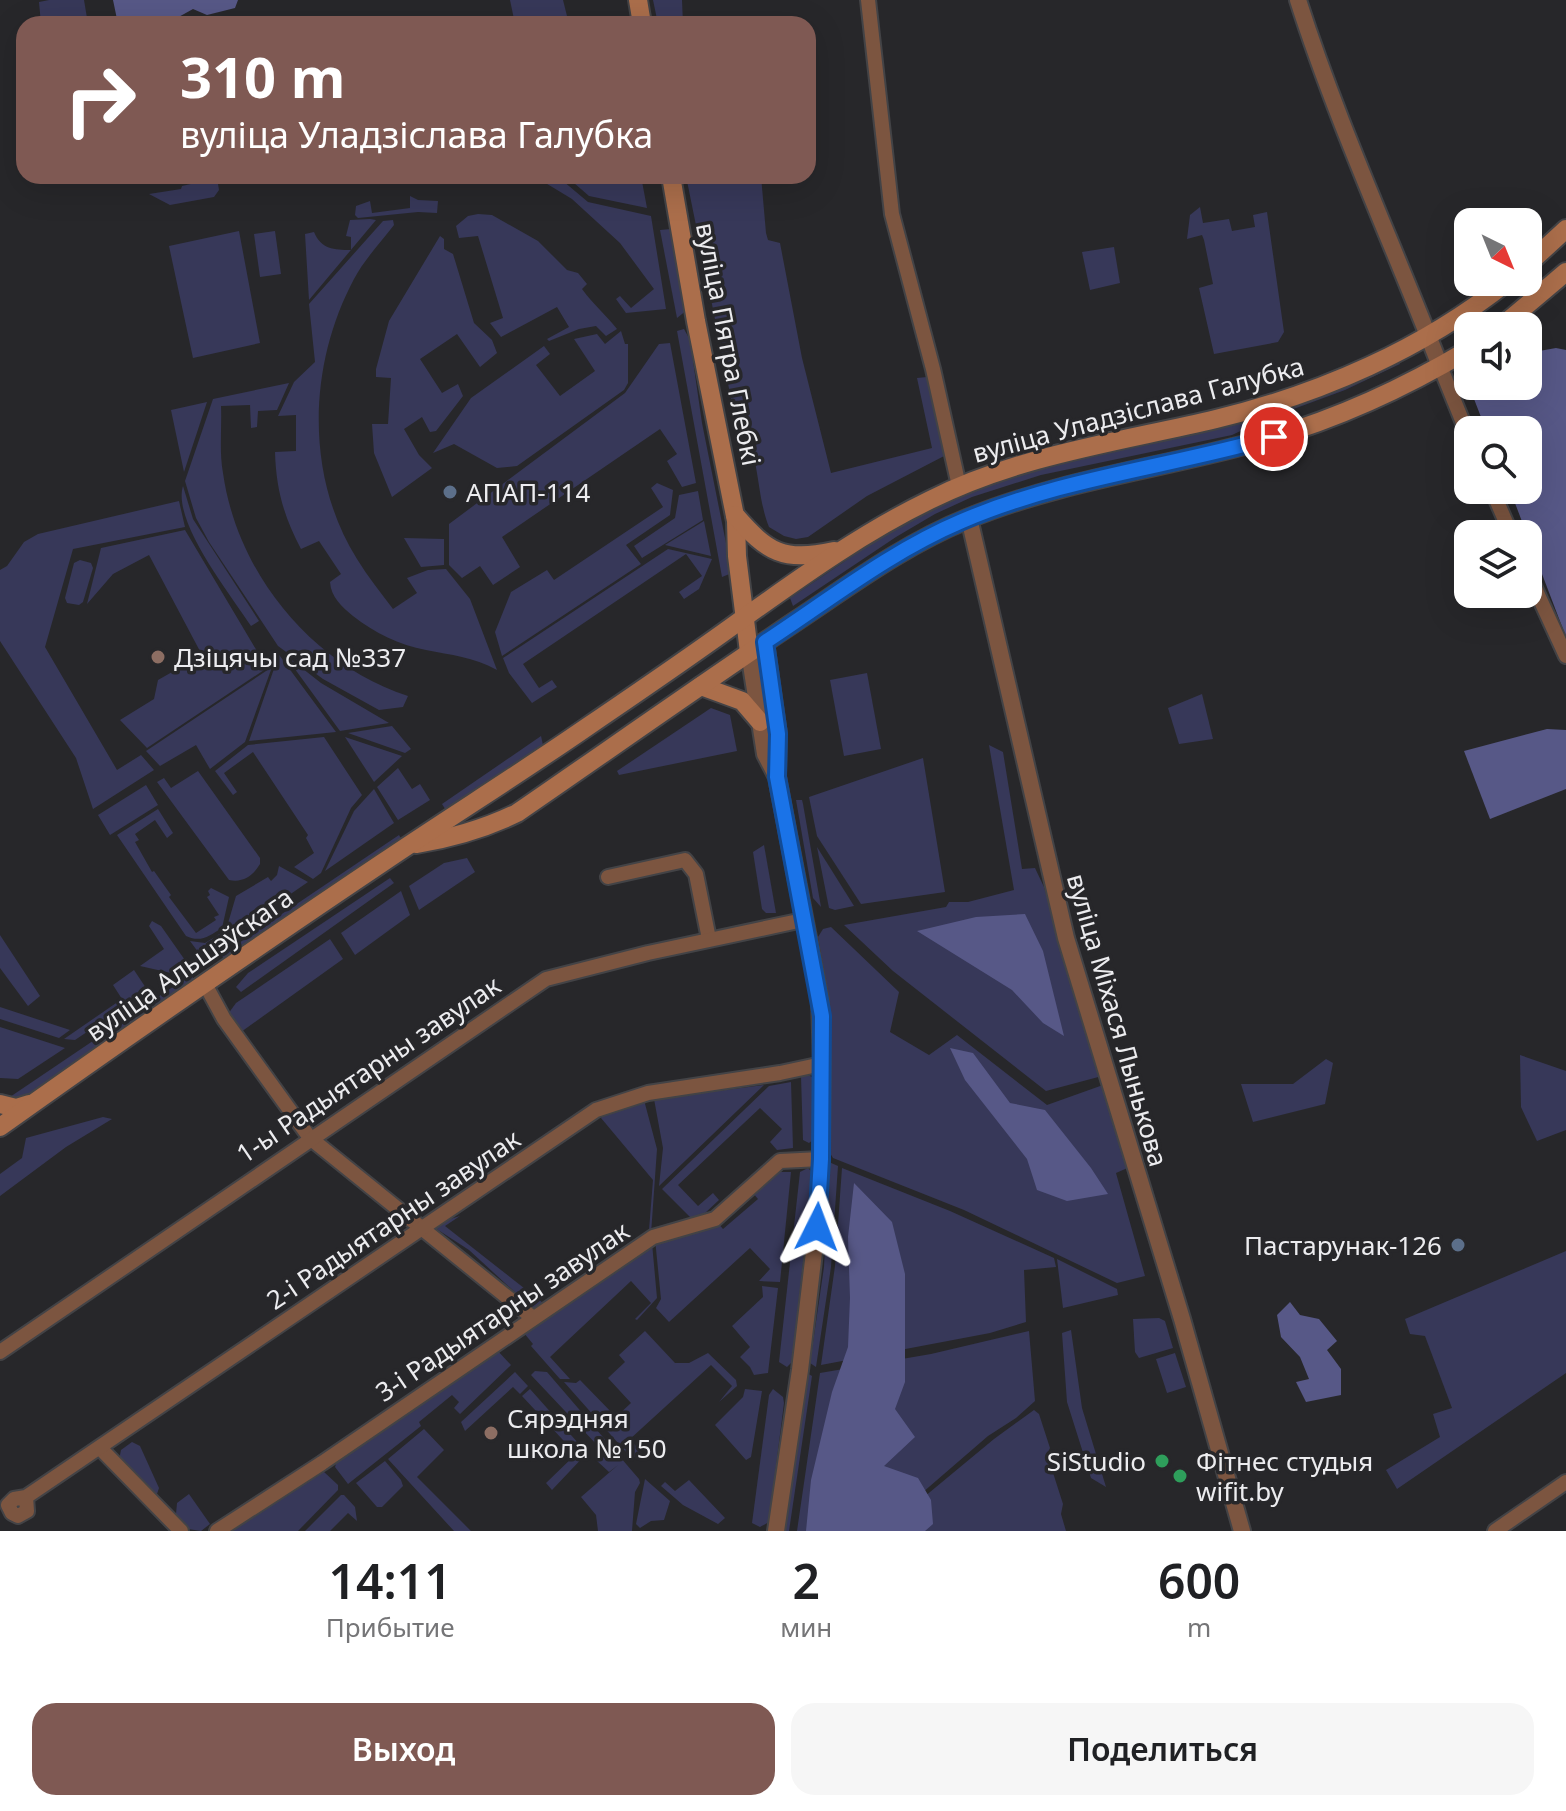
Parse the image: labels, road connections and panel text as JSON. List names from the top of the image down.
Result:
{
  "streets": {
    "main road": ["вуліца Пятра Глебкі", "вуліца Уладзіслава Галубка", "вуліца Альшэўскага"],
    "street": [
      "вуліца Міхася Лынькова",
      "1-ы Радыятарны завулак",
      "2-і Радыятарны завулак",
      "3-і Радыятарны завулак"
    ]
  },
  "crossings": [
    ["вуліца Пятра Глебкі", "вуліца Уладзіслава Галубка"],
    ["вуліца Пятра Глебкі", "вуліца Альшэўскага"],
    ["вуліца Пятра Глебкі", "1-ы Радыятарны завулак"],
    ["вуліца Пятра Глебкі", "2-і Радыятарны завулак"],
    ["вуліца Пятра Глебкі", "3-і Радыятарны завулак"],
    ["вуліца Уладзіслава Галубка", "вуліца Альшэўскага"]
  ],
  "places": [
    "АПАП-114",
    "Дзіцячы сад №337",
    "Пастарунак-126",
    "Сярэдняя школа №150",
    "SiStudio",
    "Фітнес студыя wifit.by"
  ],
  "north": "bottom right",
  "page": {
    "turn": ["310 m", "вуліца Уладзіслава Галубка"],
    "eta": [
      "14:11",
      "Прибытие",
      "2",
      "мин",
      "600",
      "m"
    ],
    "buttons": ["Выход", "Поделиться"]
  }
}
